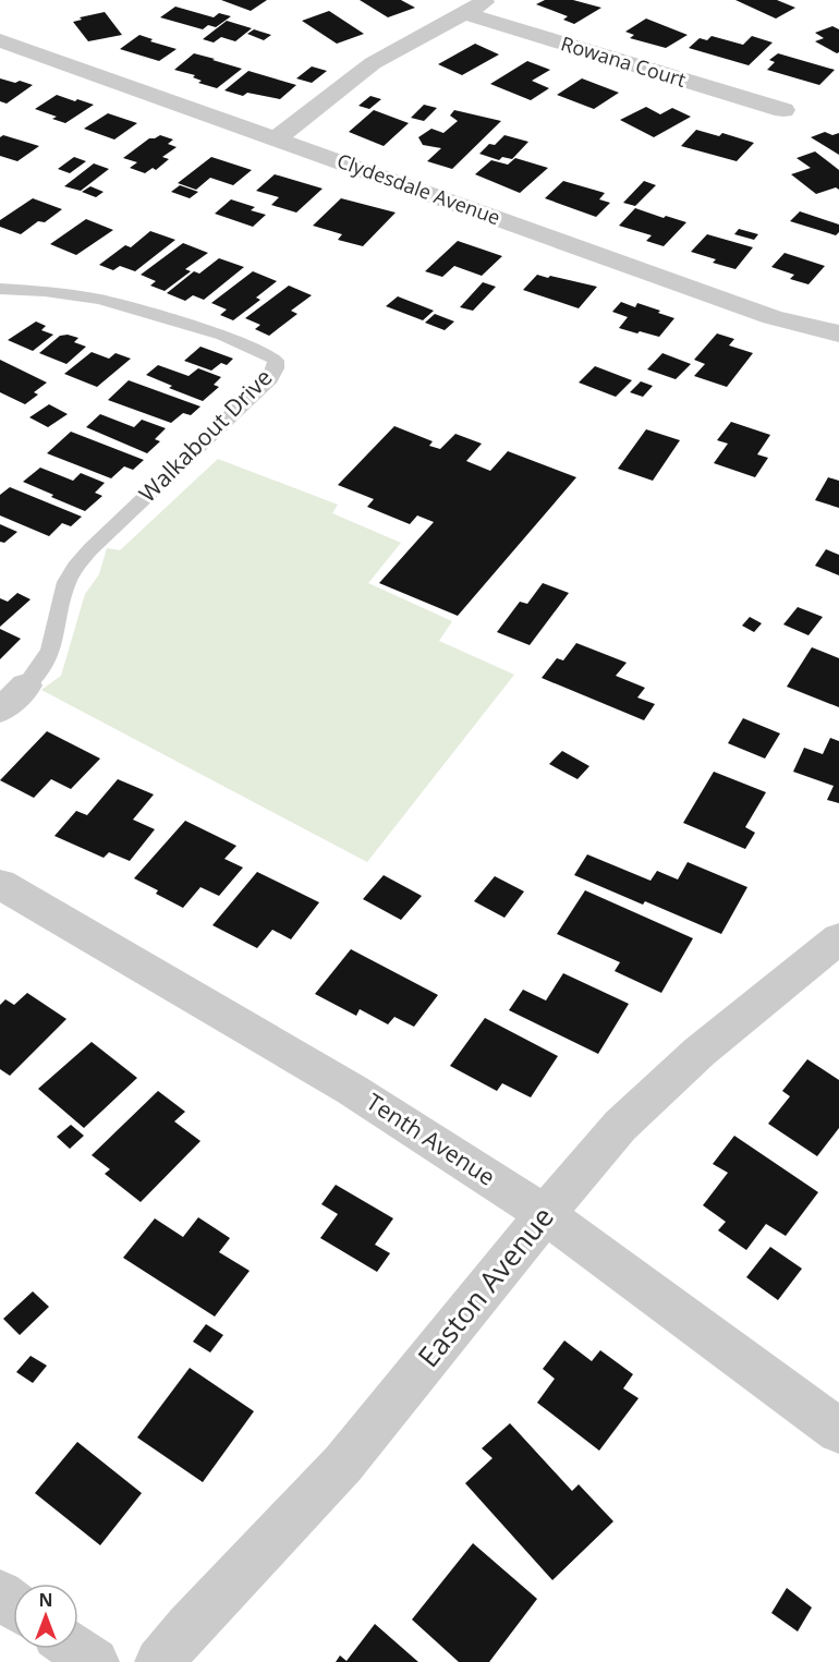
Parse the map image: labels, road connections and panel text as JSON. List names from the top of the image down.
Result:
{
  "streets": {
    "street": [
      "Rowana Court",
      "Clydesdale Avenue",
      "Walkabout Drive",
      "Tenth Avenue",
      "Easton Avenue"
    ]
  },
  "crossings": [
    ["Tenth Avenue", "Easton Avenue"]
  ],
  "north": "top"
}
